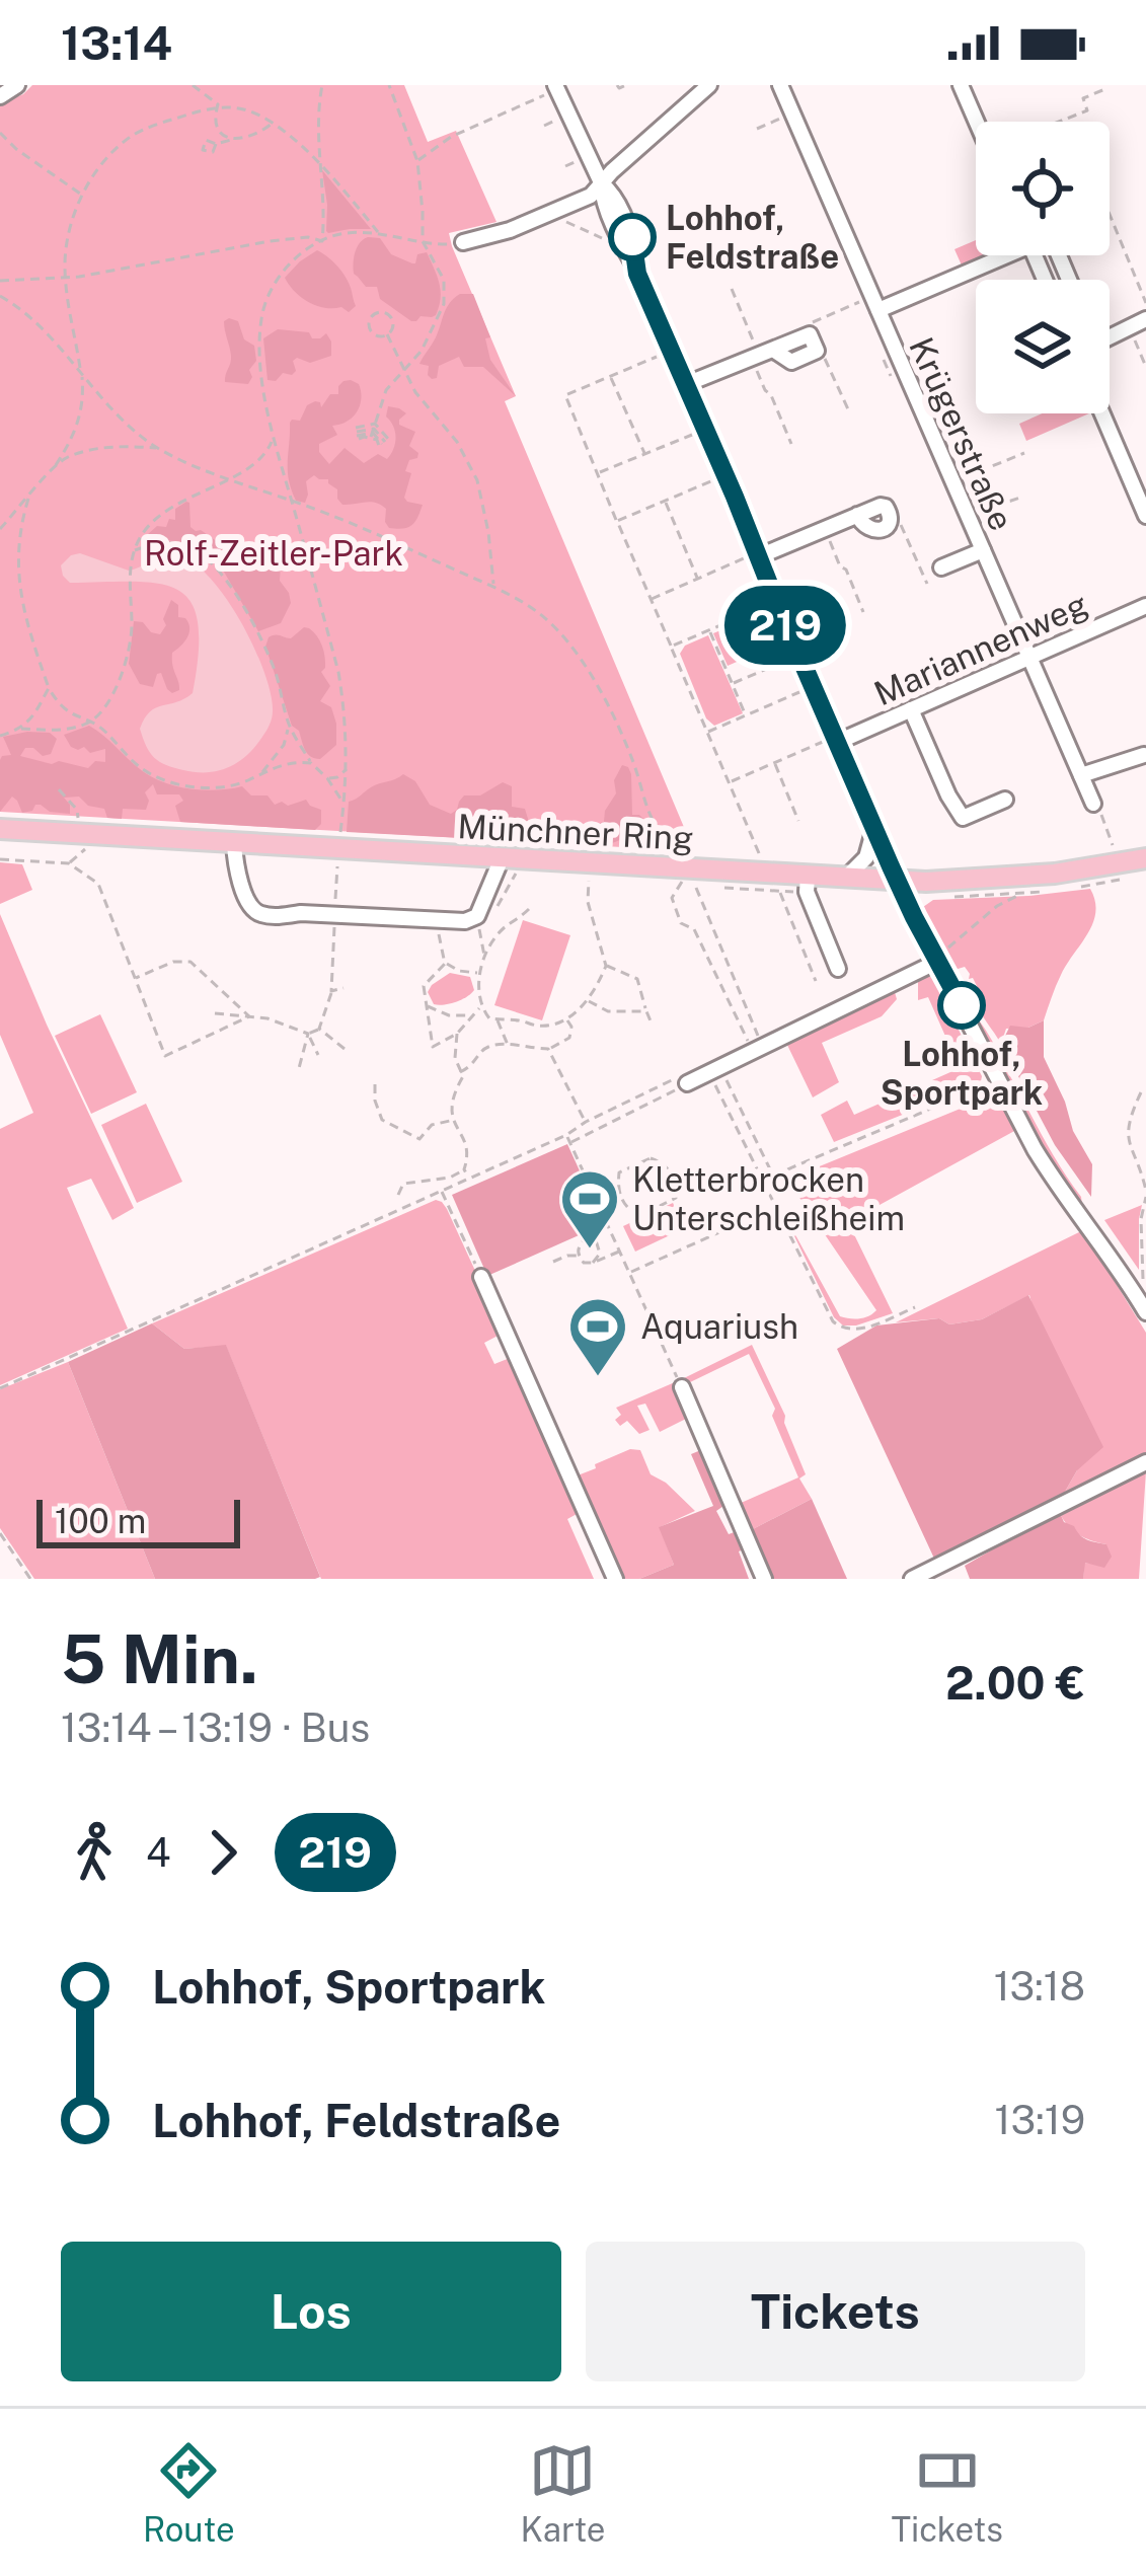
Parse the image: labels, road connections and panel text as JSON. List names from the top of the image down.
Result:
{
  "streets": {
    "main road": ["Münchner Ring"],
    "street": ["Krügerstraße", "Mariannenweg"]
  },
  "crossings": [
    ["Krügerstraße", "Mariannenweg"]
  ],
  "parks": ["Rolf-Zeitler-Park"],
  "places": {
    "other": ["Lohhof, Feldstraße", "Lohhof, Sportpark"],
    "sports": ["Kletterbrocken Unterschleißheim", "Aquariush"]
  },
  "lines": ["bus line 219"],
  "scale_bar": "100 m",
  "page": {
    "status": "13:14",
    "on_map": "219",
    "scale": "100 m",
    "heading": ["5 Min.", "13:14 – 13:19 · Bus", "2.00 €"],
    "legs": ["4", "219"],
    "list": [
      {
        "name": "Lohhof, Sportpark",
        "value": "13:18"
      },
      {
        "name": "Lohhof, Feldstraße",
        "value": "13:19"
      }
    ],
    "buttons": ["Los", "Tickets"],
    "tabs": ["Route", "Karte", "Tickets"]
  }
}
